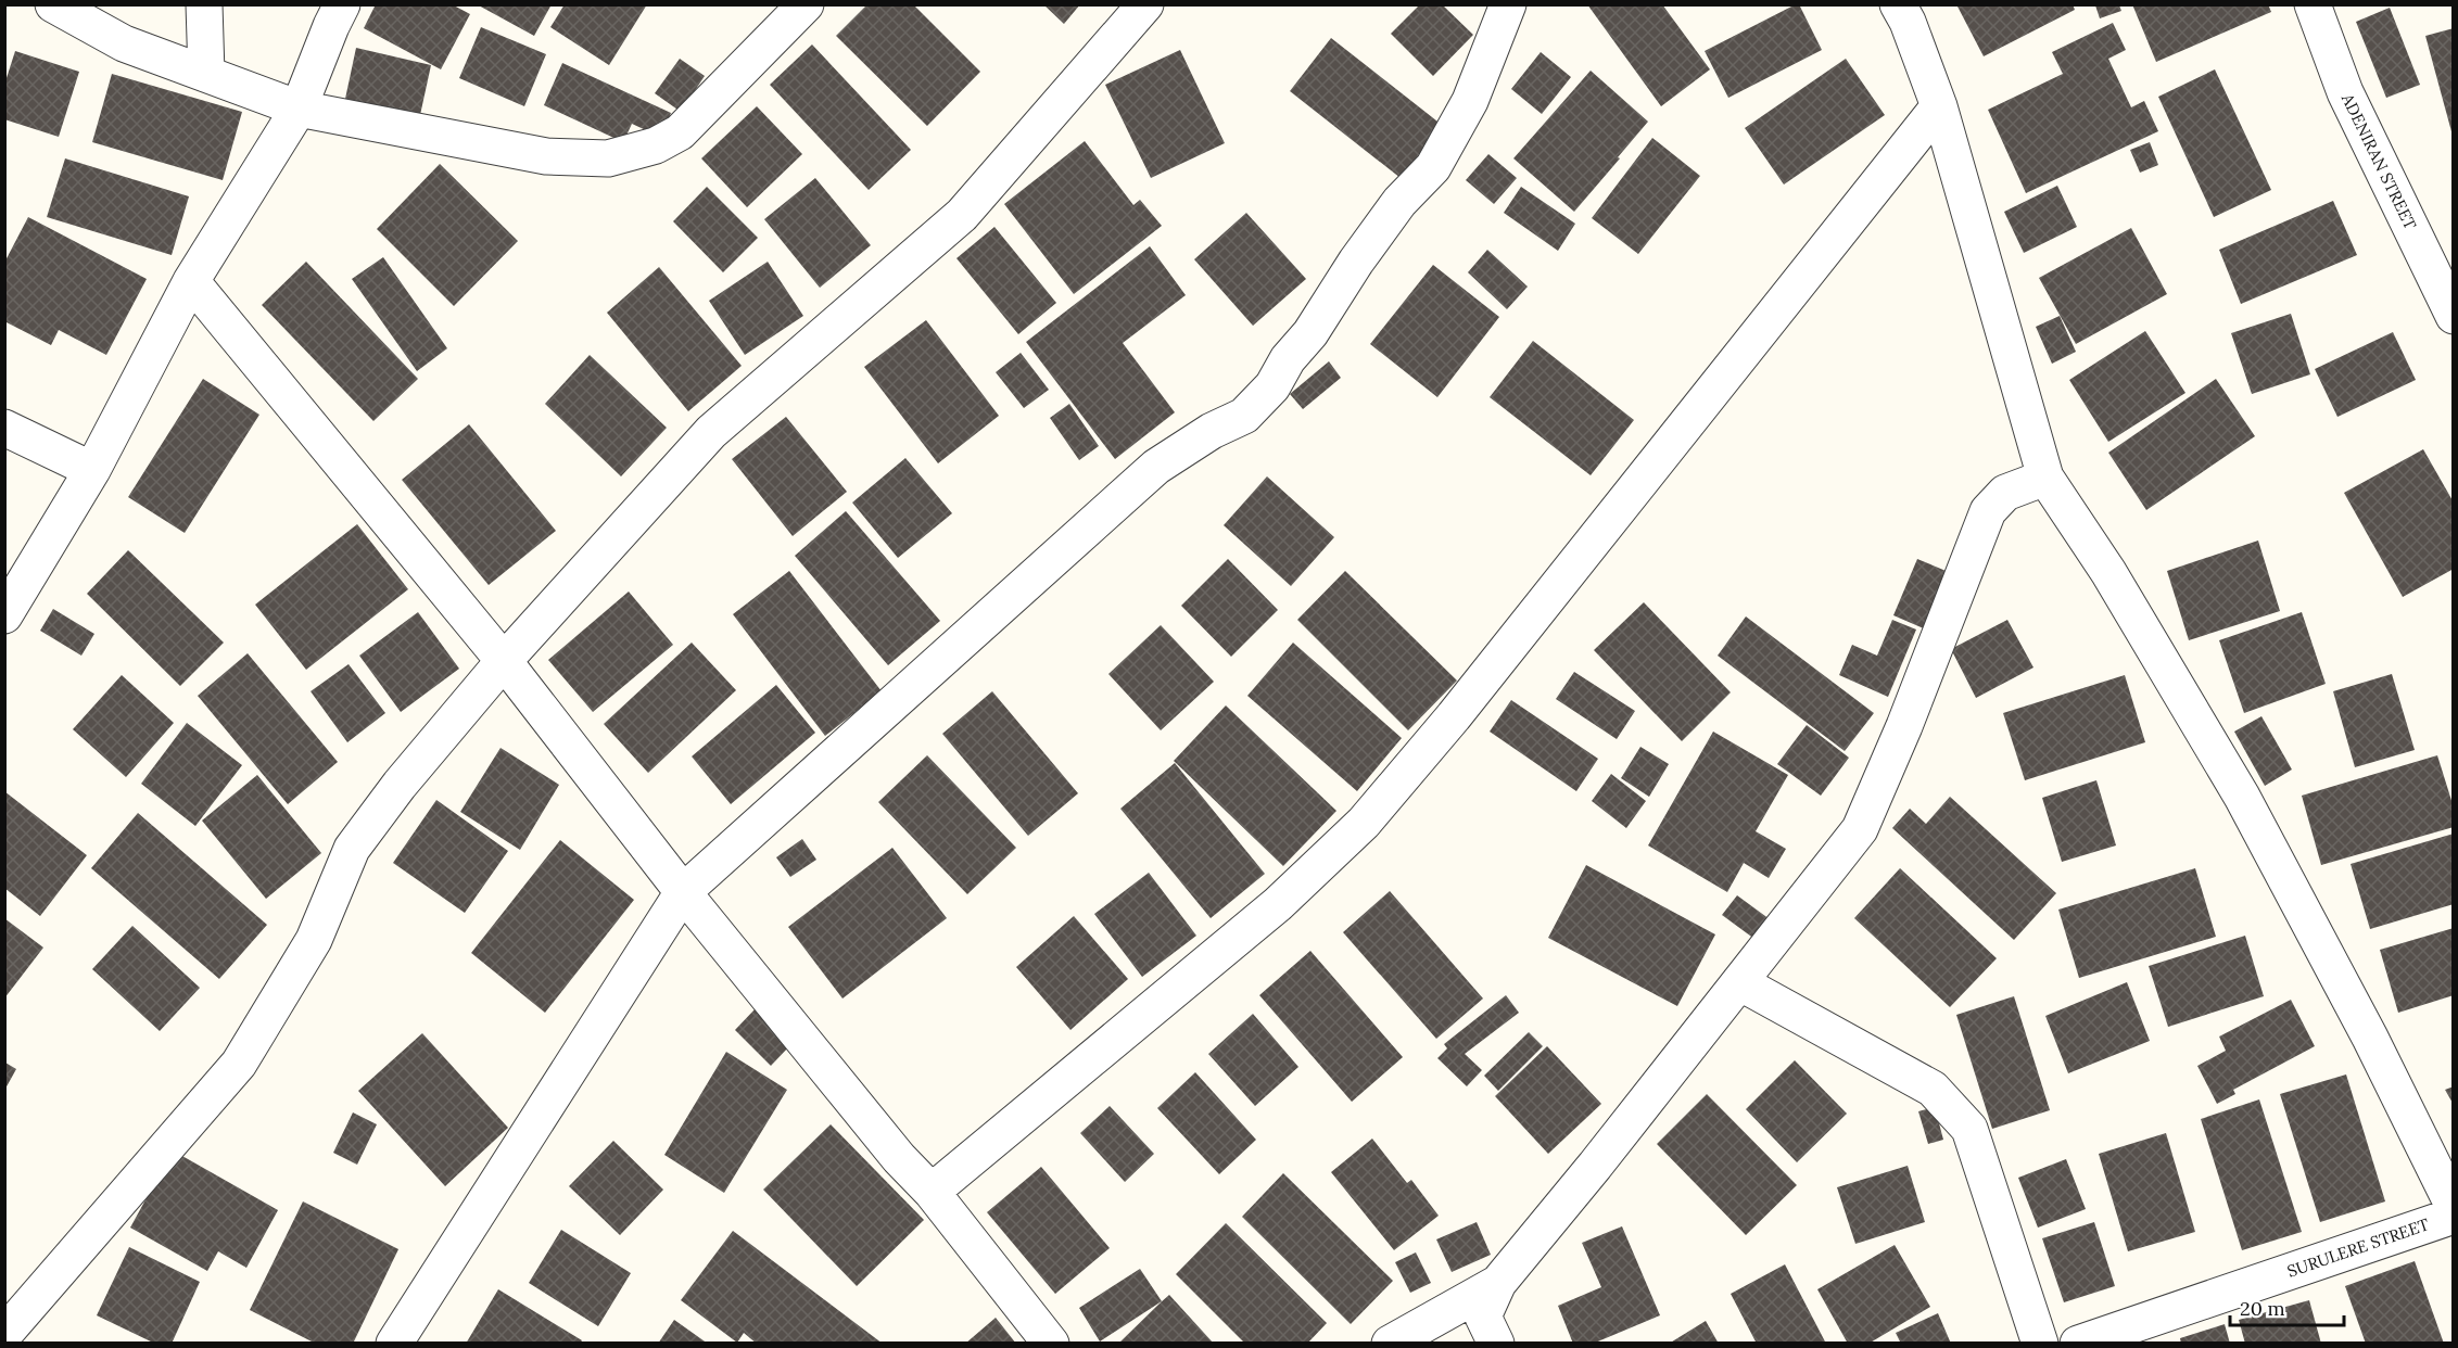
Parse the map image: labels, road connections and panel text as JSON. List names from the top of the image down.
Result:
{
  "streets": {
    "street": ["ADENIRAN STREET", "SURULERE STREET"]
  },
  "scale_bar": "20 m"
}
